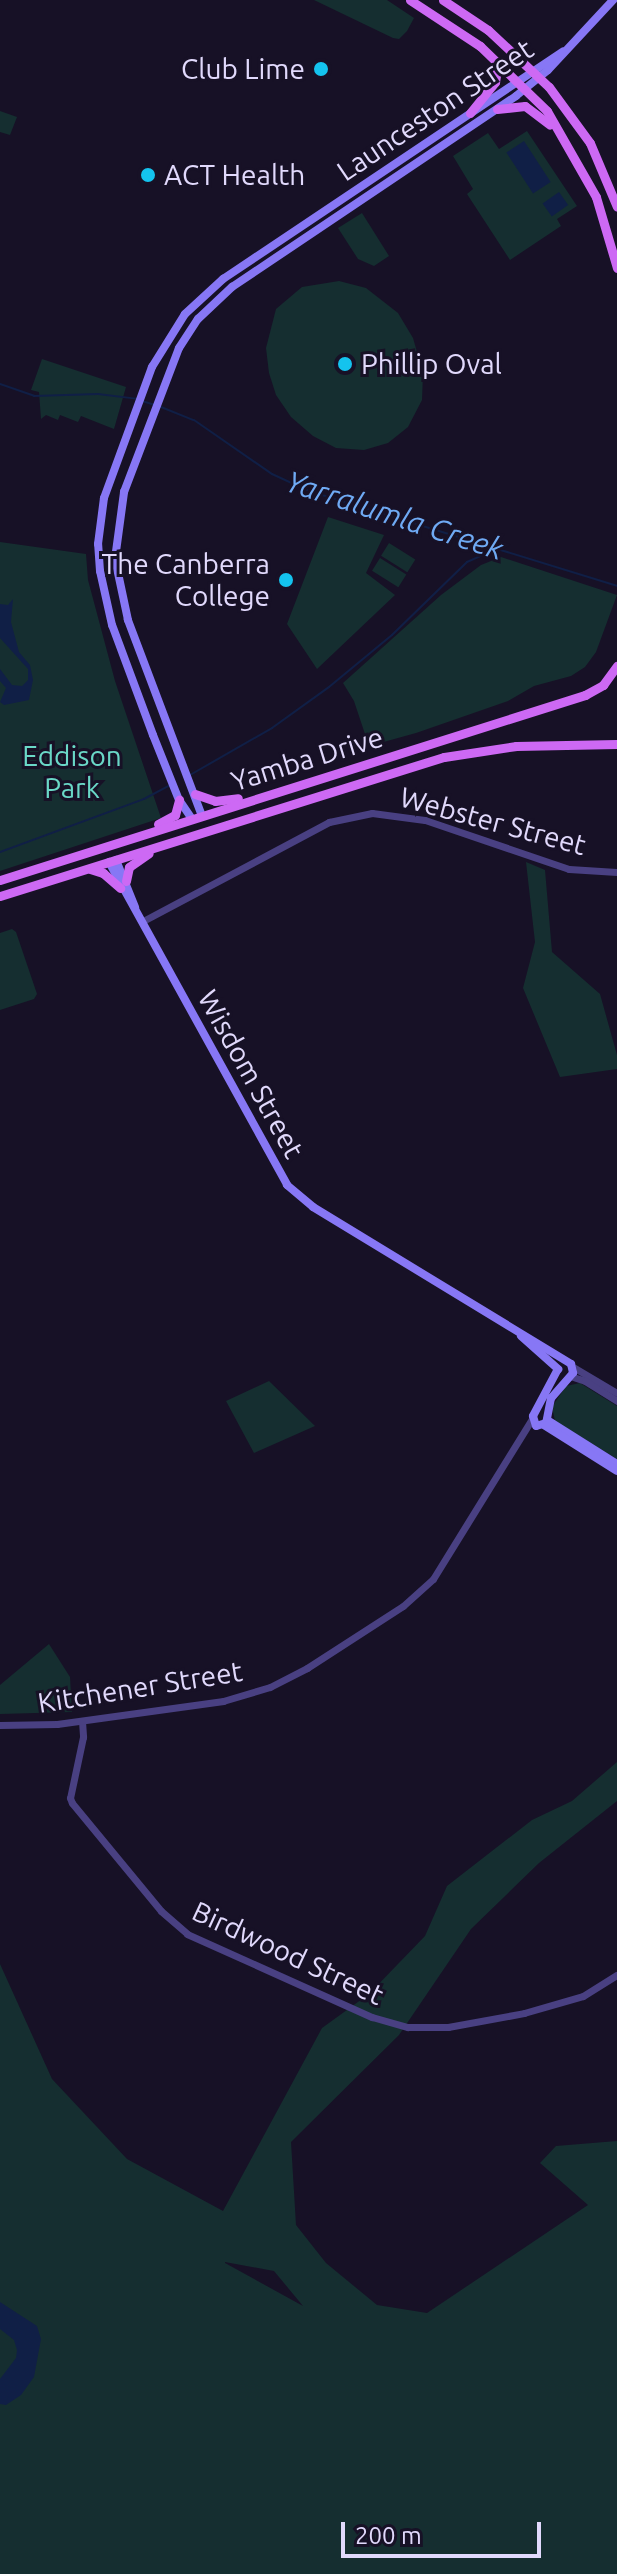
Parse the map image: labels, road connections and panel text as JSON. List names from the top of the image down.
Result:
{
  "streets": {
    "main road": [
      "Launceston Street",
      "Yamba Drive",
      "Wisdom Street",
      "Kitchener Street"
    ],
    "street": ["Webster Street", "Birdwood Street"]
  },
  "crossings": [
    ["Launceston Street", "Yamba Drive"],
    ["Yamba Drive", "Wisdom Street"],
    ["Webster Street", "Wisdom Street"],
    ["Wisdom Street", "Kitchener Street"],
    ["Kitchener Street", "Birdwood Street"]
  ],
  "water": ["Yarralumla Creek"],
  "parks": ["Eddison Park"],
  "places": [
    "Club Lime",
    "ACT Health",
    "Phillip Oval",
    "The Canberra College"
  ],
  "scale_bar": "200 m"
}
